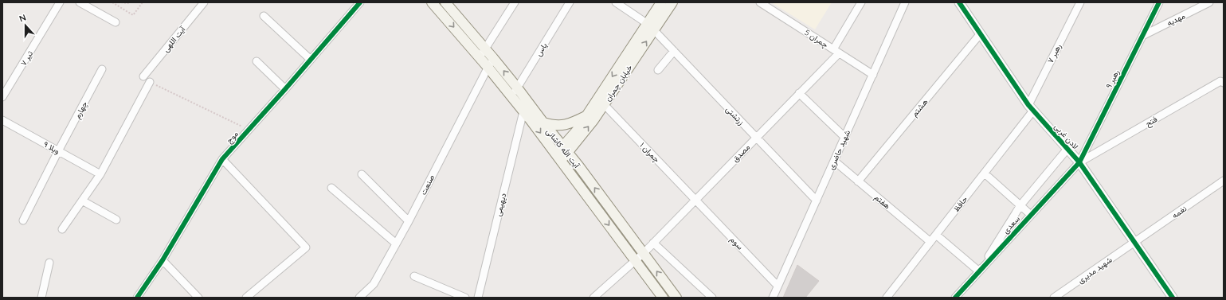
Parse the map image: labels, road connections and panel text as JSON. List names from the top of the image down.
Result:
{
  "streets": {
    "main road": ["خیابان چمران", "آیت الله کاشانی"],
    "street": [
      "مهدیه",
      "چمران 5",
      "آیت اللهی",
      "یاس",
      "رهبر ۷",
      "۷ تیر",
      "رهبر ۹",
      "هشتم",
      "چهارم",
      "زرتشتی",
      "فتح",
      "لادن غربی",
      "موج",
      "ویلا ۹",
      "شهید حاضری",
      "چمران ۱",
      "مصدق",
      "صنعت",
      "هفتم",
      "حافظ",
      "دیهیمی",
      "نغمه",
      "سعدی",
      "سوم",
      "شهید مدیری"
    ]
  },
  "crossings": [
    ["مهدیه", "رهبر ۹"],
    ["چمران 5", "شهید حاضری"],
    ["چمران 5", "مصدق"],
    ["یاس", "آیت الله کاشانی"],
    ["رهبر ۷", "لادن غربی"],
    ["رهبر ۷", "حافظ"],
    ["رهبر ۹", "فتح"],
    ["رهبر ۹", "لادن غربی"],
    ["رهبر ۹", "سعدی"],
    ["خیابان چمران", "زرتشتی"],
    ["خیابان چمران", "آیت الله کاشانی"],
    ["خیابان چمران", "چمران ۱"],
    ["هشتم", "لادن غربی"],
    ["هشتم", "هفتم"],
    ["چهارم", "ویلا ۹"],
    ["زرتشتی", "شهید حاضری"],
    ["زرتشتی", "مصدق"],
    ["فتح", "لادن غربی"],
    ["فتح", "سعدی"],
    ["لادن غربی", "حافظ"],
    ["لادن غربی", "نغمه"],
    ["لادن غربی", "سعدی"],
    ["لادن غربی", "شهید مدیری"],
    ["آیت الله کاشانی", "مصدق"],
    ["آیت الله کاشانی", "صنعت"],
    ["آیت الله کاشانی", "دیهیمی"],
    ["شهید حاضری", "هفتم"],
    ["شهید حاضری", "سوم"],
    ["چمران ۱", "مصدق"],
    ["چمران ۱", "سوم"],
    ["مصدق", "سوم"],
    ["هفتم", "حافظ"],
    ["نغمه", "شهید مدیری"]
  ],
  "north": "top"
}
